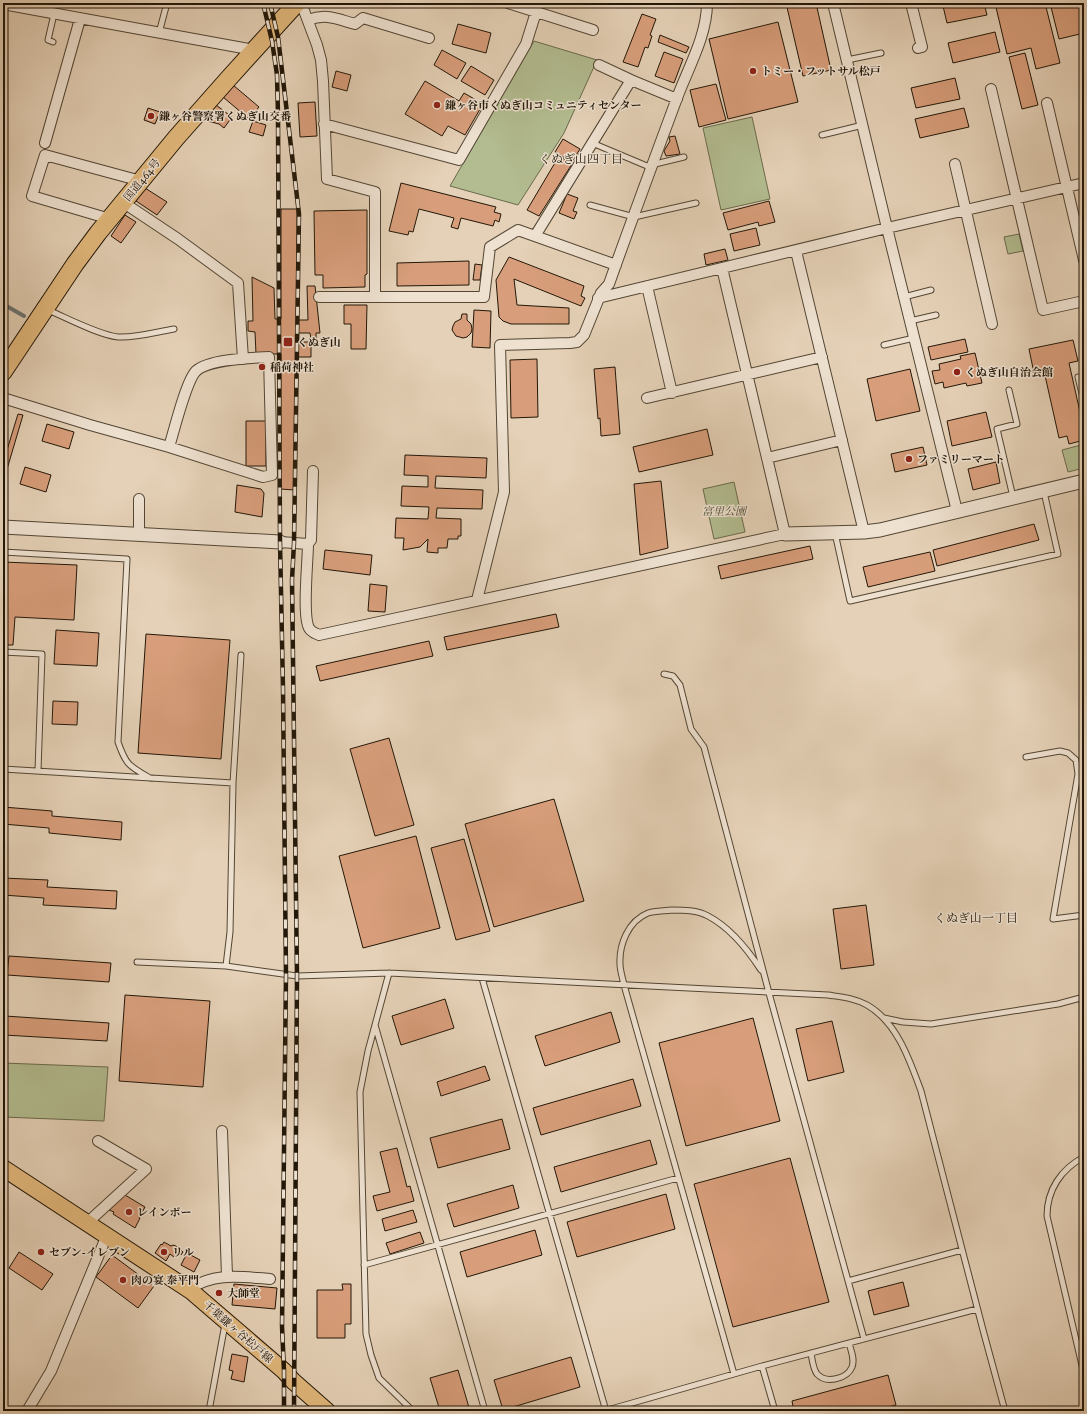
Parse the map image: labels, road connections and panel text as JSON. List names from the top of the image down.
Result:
{
  "streets": {
    "highway": ["国道464号"],
    "main road": ["千葉鎌ヶ谷松戸線"]
  },
  "districts": ["くぬぎ山四丁目", "くぬぎ山一丁目"],
  "parks": ["富里公園"],
  "places": {
    "other": [
      "トミー・フットサル松戸",
      "鎌ヶ谷市くぬぎ山コミュニティセンター",
      "鎌ヶ谷警察署くぬぎ山交番",
      "稲荷神社",
      "くぬぎ山自治会館",
      "ファミリーマート",
      "レインボー",
      "セブン-イレブン",
      "リル",
      "肉の宴 泰平門",
      "大師堂"
    ],
    "transit": ["くぬぎ山"]
  }
}
